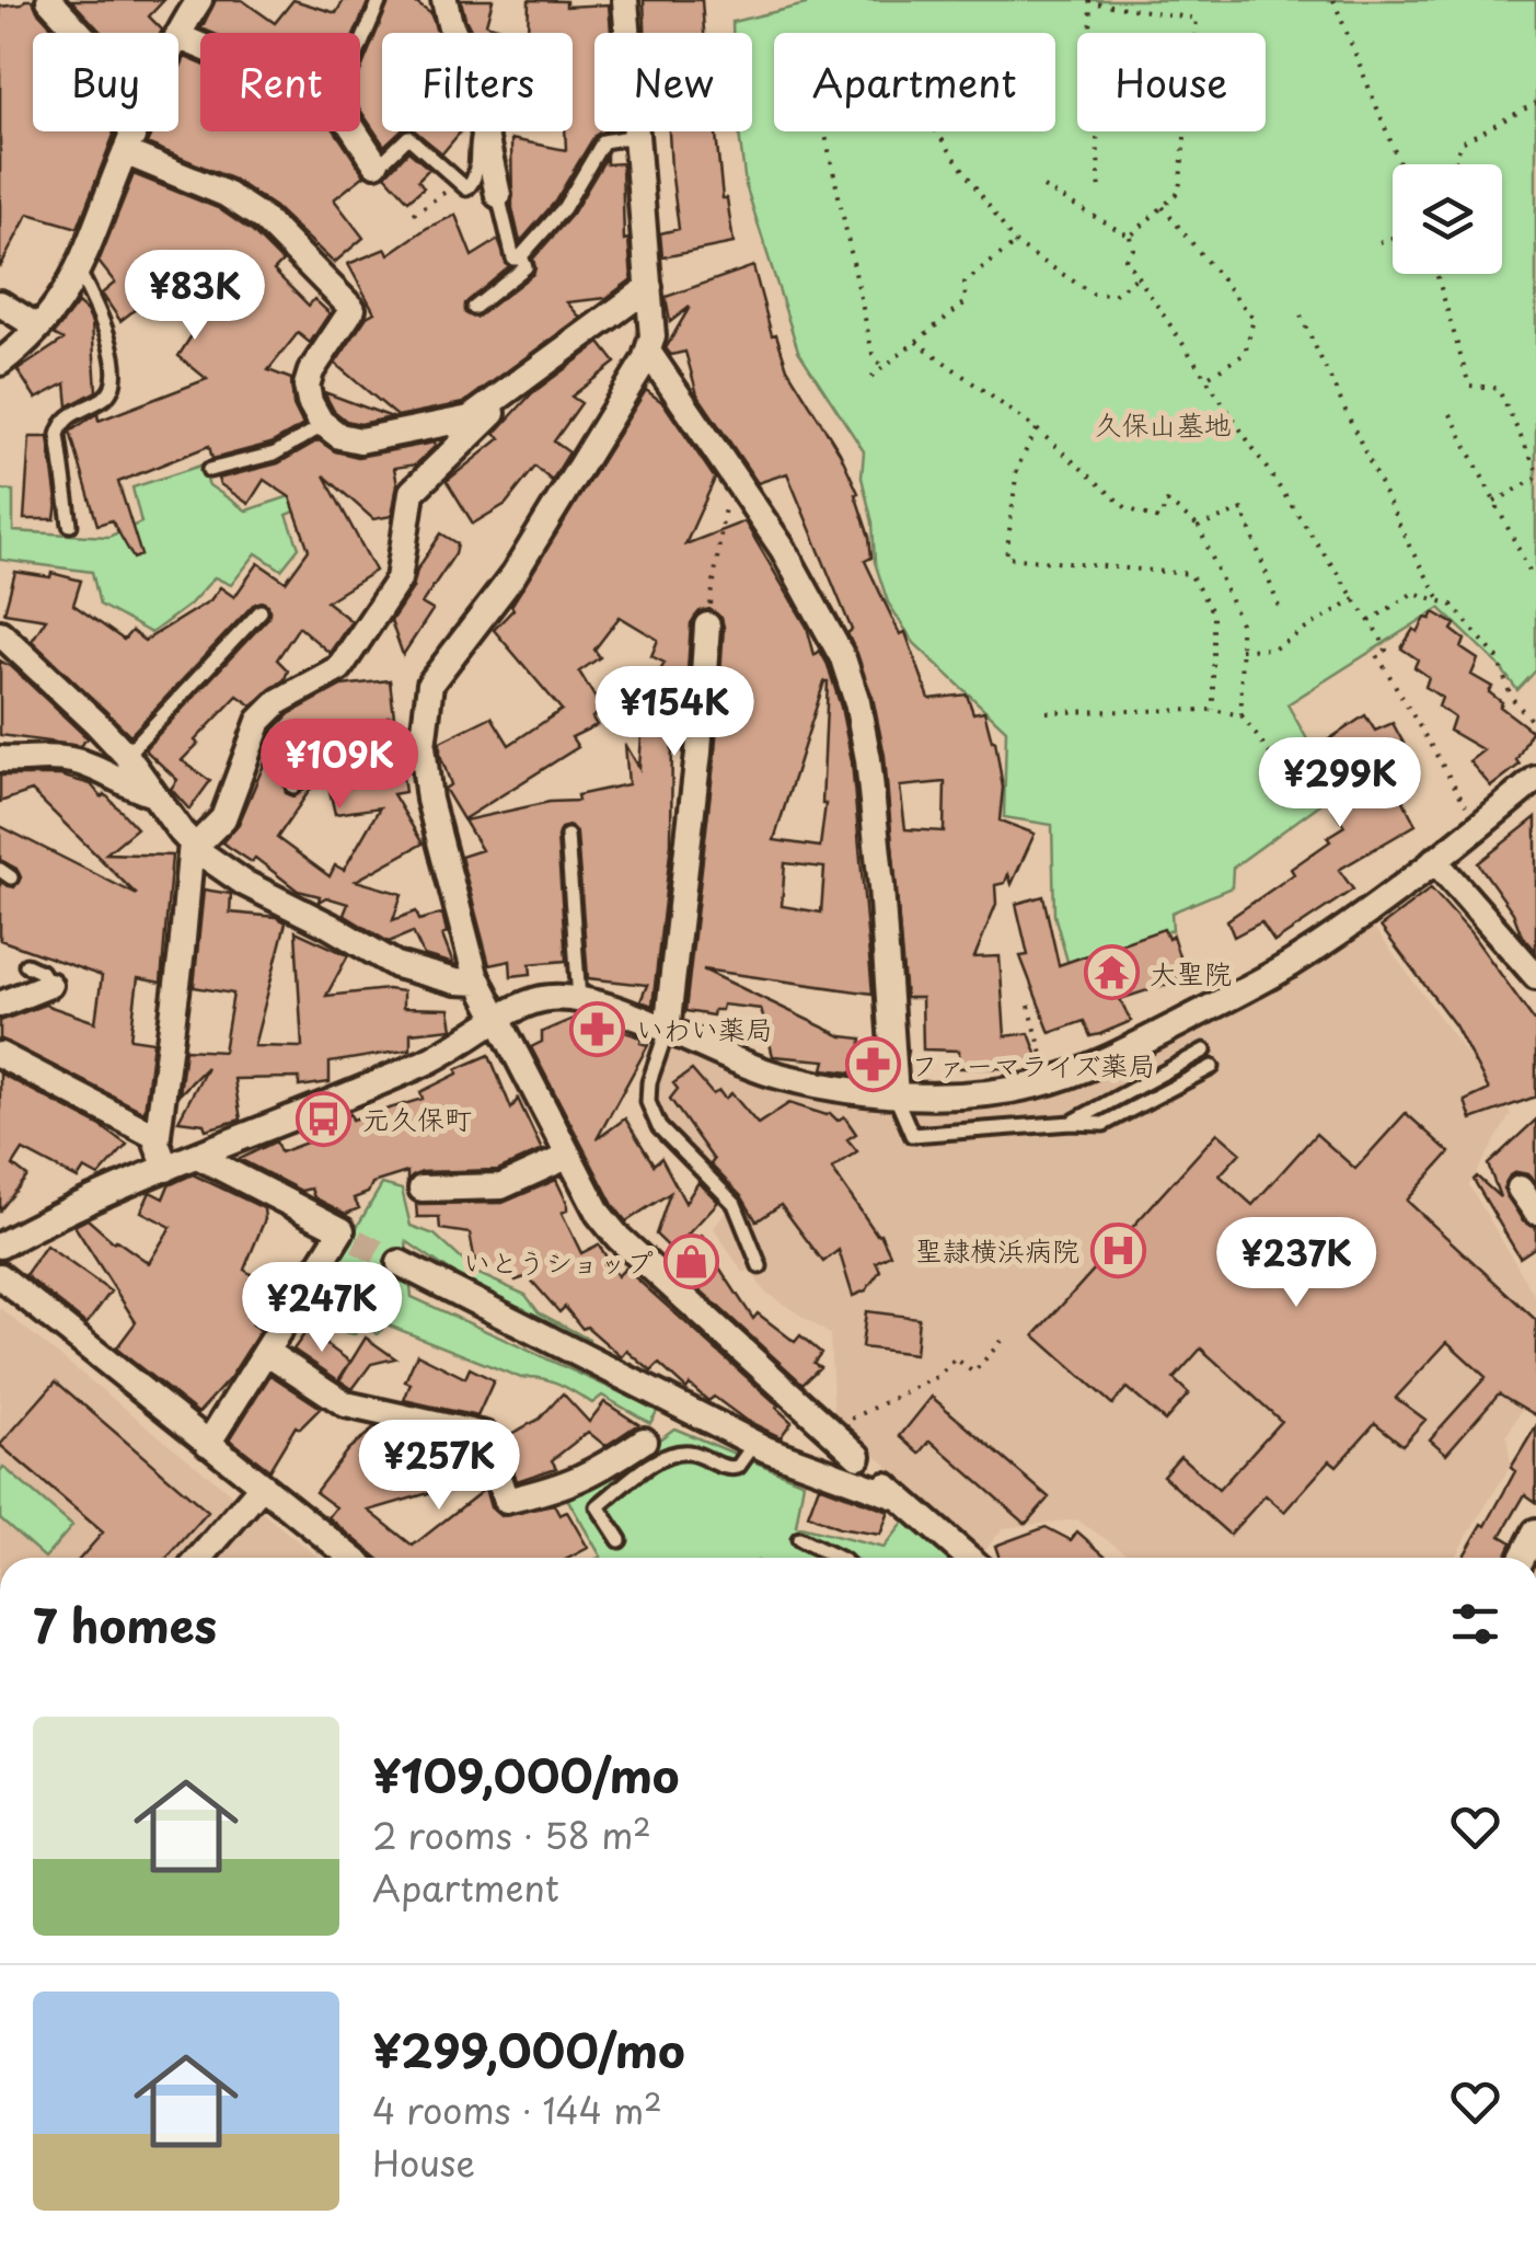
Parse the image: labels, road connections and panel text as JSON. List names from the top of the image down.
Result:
{
  "parks": ["久保山墓地"],
  "places": {
    "temple": ["大聖院"],
    "pharmacy": ["いわい薬局", "ファーマライズ薬局"],
    "bus stop": ["元久保町"],
    "hospital": ["聖隷横浜病院"],
    "shop": ["いとうショップ"]
  },
  "page": {
    "chip": [
      "Buy",
      "Rent",
      "Filters",
      "New",
      "Apartment",
      "House"
    ],
    "price": [
      "¥83K",
      "¥154K",
      "¥109K",
      "¥299K",
      "¥237K",
      "¥247K",
      "¥257K"
    ],
    "heading": "7 homes",
    "list": [
      {
        "name": "¥109,000/mo",
        "note": "2 rooms · 58 m² · Apartment"
      },
      {
        "name": "¥299,000/mo",
        "note": "4 rooms · 144 m² · House"
      }
    ]
  }
}
